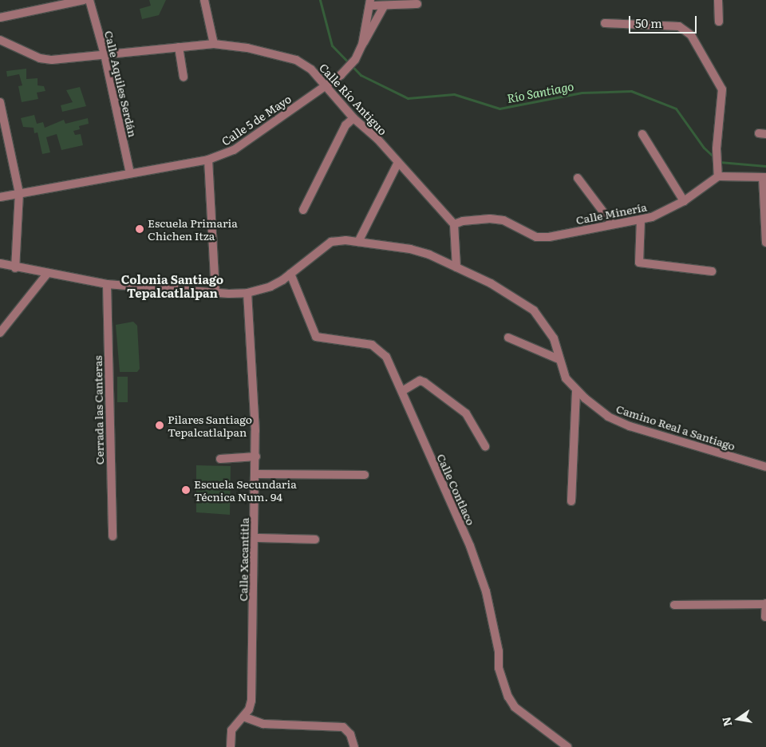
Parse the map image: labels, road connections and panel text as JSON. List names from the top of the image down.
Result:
{
  "streets": {
    "street": [
      "Calle Aquiles Serdán",
      "Calle Río Antiguo",
      "Calle 5 de Mayo",
      "Calle Minería",
      "Cerrada las Canteras",
      "Camino Real a Santiago",
      "Calle Contlaco",
      "Calle Xacantitla"
    ]
  },
  "crossings": [
    ["Calle Aquiles Serdán", "Calle Río Antiguo"],
    ["Calle Aquiles Serdán", "Calle 5 de Mayo"],
    ["Calle Río Antiguo", "Calle 5 de Mayo"],
    ["Calle Río Antiguo", "Calle Minería"],
    ["Cerrada las Canteras", "Camino Real a Santiago"],
    ["Camino Real a Santiago", "Calle Contlaco"],
    ["Camino Real a Santiago", "Calle Xacantitla"]
  ],
  "districts": ["Colonia Santiago Tepalcatlalpan"],
  "water": ["Río Santiago"],
  "places": ["Escuela Primaria Chichen Itza", "Pilares Santiago Tepalcatlalpan", "Escuela Secundaria Técnica Num. 94"],
  "scale_bar": "50 m",
  "north": "left"
}
